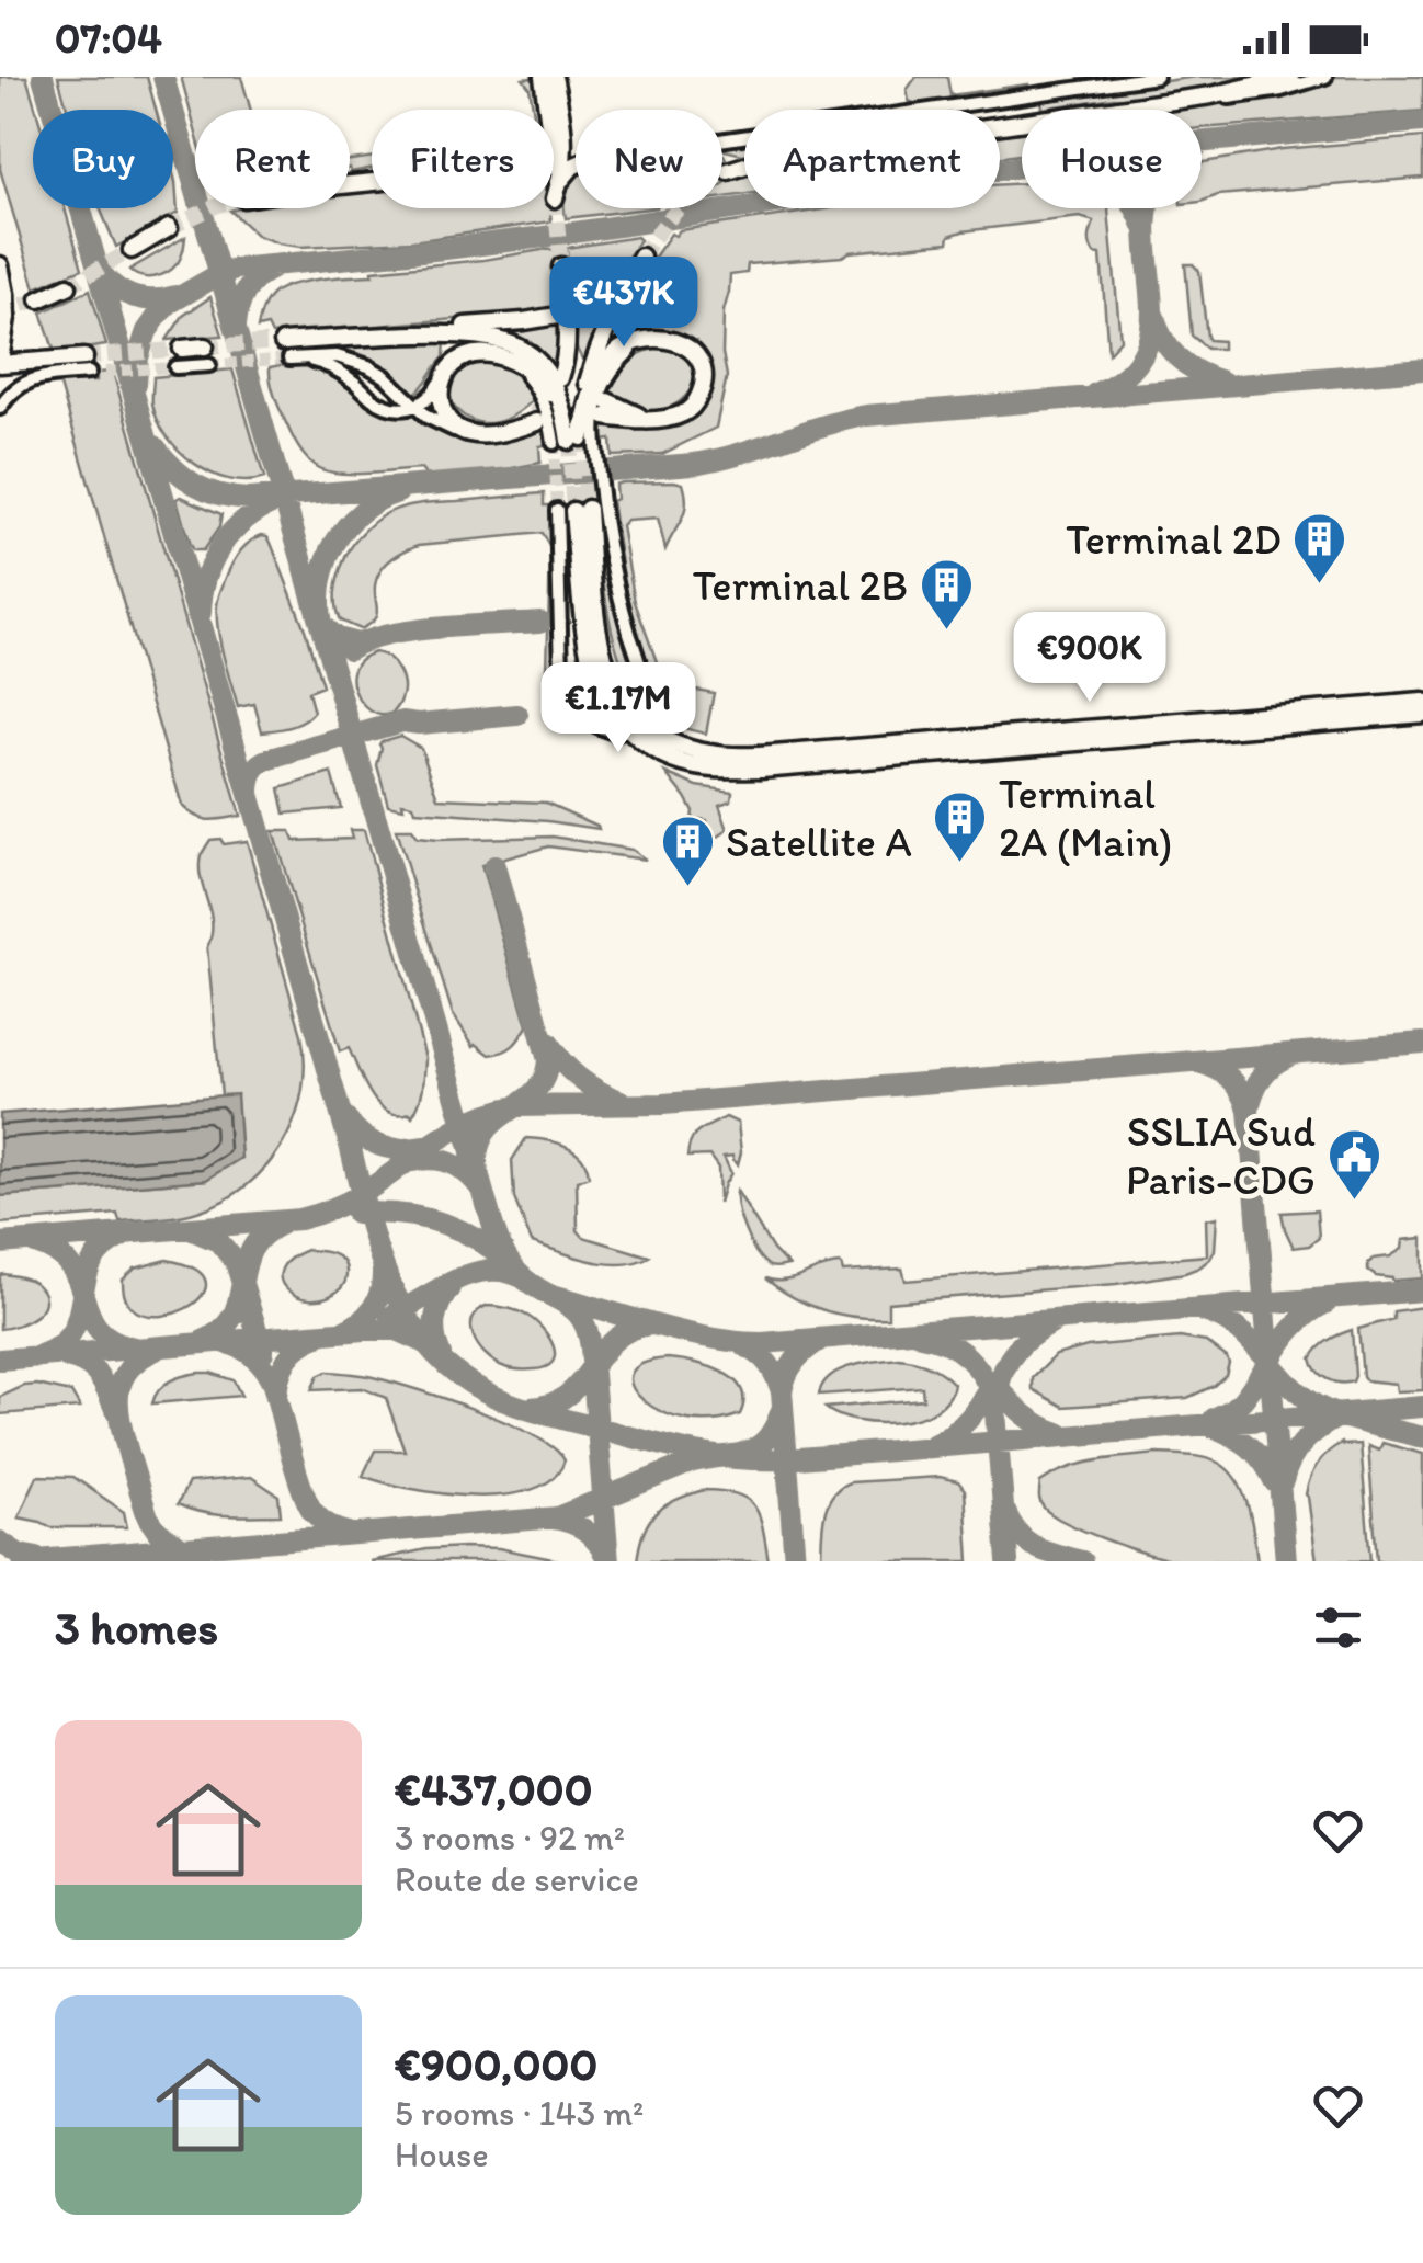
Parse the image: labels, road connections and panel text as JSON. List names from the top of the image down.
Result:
{
  "places": {
    "building": [
      "Terminal 2D",
      "Terminal 2B",
      "Terminal 2A (Main)",
      "Satellite A"
    ],
    "public building": ["SSLIA Sud Paris-CDG"]
  },
  "page": {
    "status": "07:04",
    "chip": [
      "Buy",
      "Rent",
      "Filters",
      "New",
      "Apartment",
      "House"
    ],
    "price": ["€437K", "€900K", "€1.17M"],
    "heading": "3 homes",
    "list": [
      {
        "name": "€437,000",
        "note": "3 rooms · 92 m² · Route de service"
      },
      {
        "name": "€900,000",
        "note": "5 rooms · 143 m² · House"
      }
    ]
  }
}
